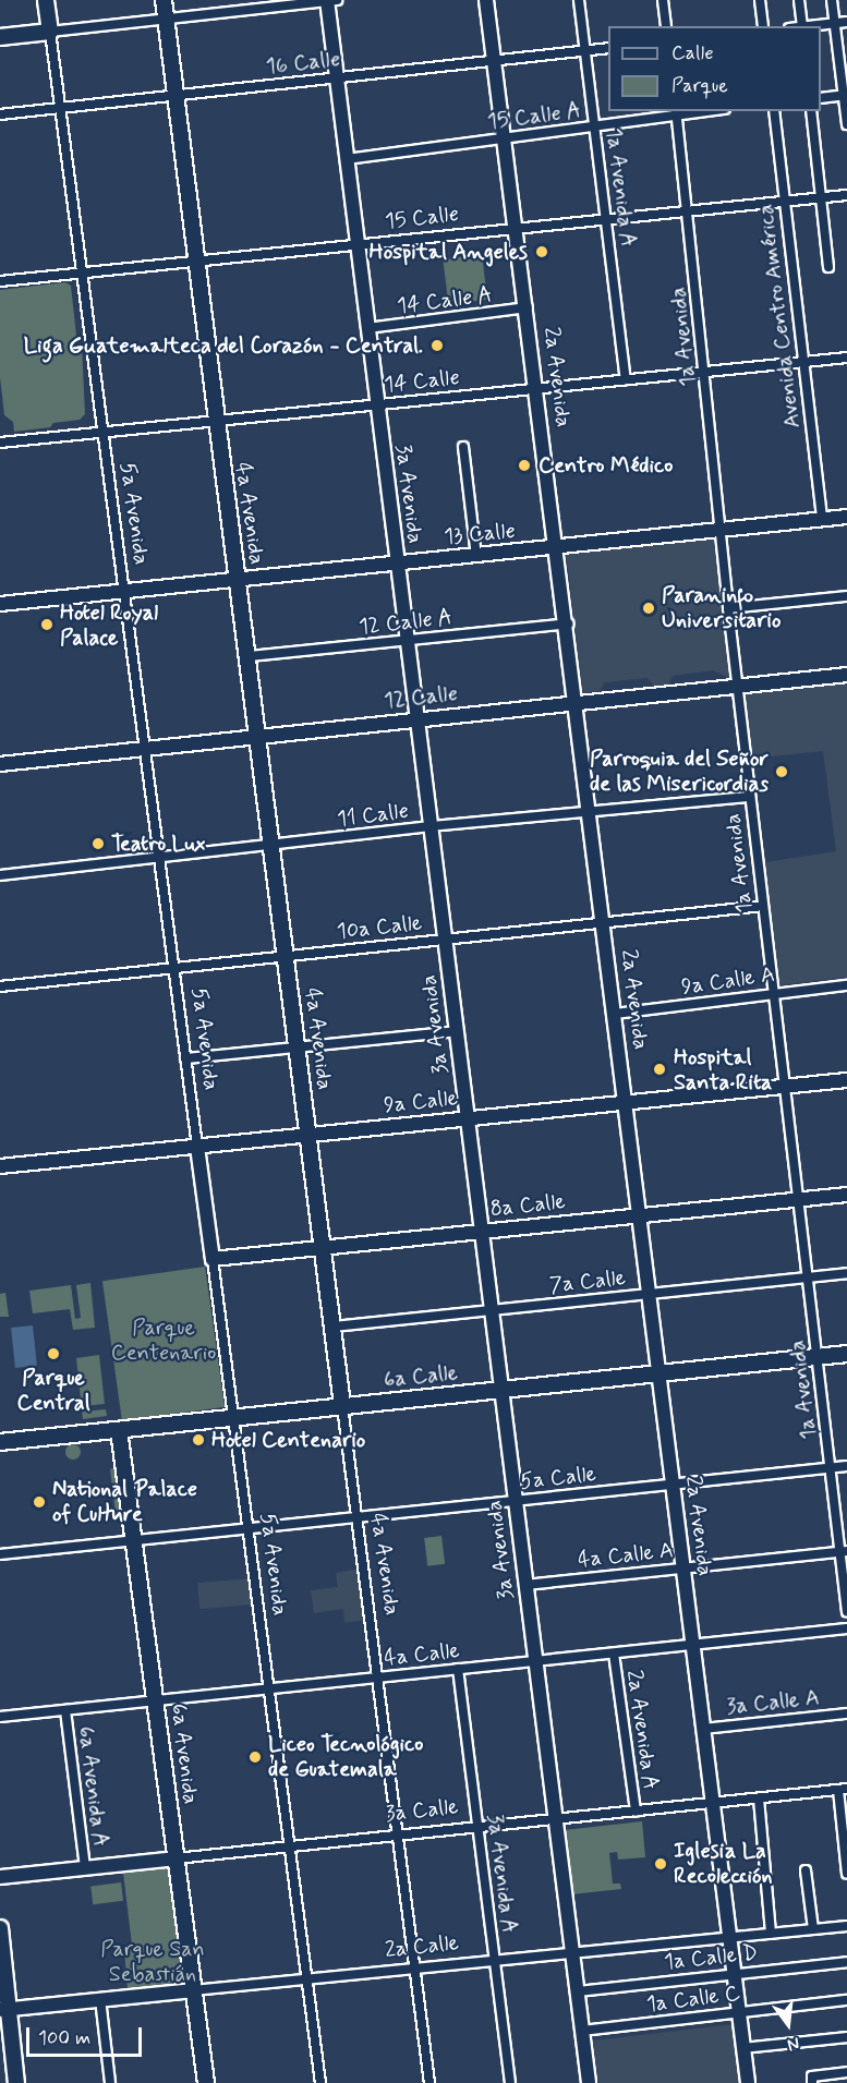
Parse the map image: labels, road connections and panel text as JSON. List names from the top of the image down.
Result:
{
  "streets": {
    "main road": [
      "5a Avenida",
      "4a Avenida",
      "6a Calle",
      "6a Avenida"
    ],
    "street": [
      "16 Calle",
      "15 Calle A",
      "1a Avenida A",
      "15 Calle",
      "14 Calle A",
      "Avenida Centro América",
      "1a Avenida",
      "2a Avenida",
      "14 Calle",
      "3a Avenida",
      "13 Calle",
      "12 Calle A",
      "12 Calle",
      "11 Calle",
      "10a Calle",
      "9a Calle A",
      "9a Calle",
      "8a Calle",
      "7a Calle",
      "5a Calle",
      "4a Calle A",
      "4a Calle",
      "3a Calle A",
      "2a Avenida A",
      "6a Avenida A",
      "3a Calle",
      "3a Avenida A",
      "2a Calle",
      "1a Calle D",
      "1a Calle C"
    ]
  },
  "crossings": [
    ["16 Calle", "1a Avenida A"],
    ["16 Calle", "2a Avenida"],
    ["16 Calle", "3a Avenida"],
    ["16 Calle", "5a Avenida"],
    ["16 Calle", "4a Avenida"],
    ["15 Calle A", "1a Avenida A"],
    ["15 Calle A", "1a Avenida"],
    ["15 Calle A", "2a Avenida"],
    ["15 Calle A", "3a Avenida"],
    ["1a Avenida A", "15 Calle"],
    ["1a Avenida A", "14 Calle"],
    ["15 Calle", "Avenida Centro América"],
    ["15 Calle", "1a Avenida"],
    ["15 Calle", "2a Avenida"],
    ["15 Calle", "3a Avenida"],
    ["15 Calle", "5a Avenida"],
    ["15 Calle", "4a Avenida"],
    ["14 Calle A", "2a Avenida"],
    ["14 Calle A", "3a Avenida"],
    ["Avenida Centro América", "14 Calle"],
    ["Avenida Centro América", "13 Calle"],
    ["1a Avenida", "14 Calle"],
    ["1a Avenida", "13 Calle"],
    ["1a Avenida", "12 Calle"],
    ["1a Avenida", "11 Calle"],
    ["1a Avenida", "10a Calle"],
    ["1a Avenida", "9a Calle A"],
    ["1a Avenida", "9a Calle"],
    ["1a Avenida", "8a Calle"],
    ["1a Avenida", "7a Calle"],
    ["1a Avenida", "6a Calle"],
    ["1a Avenida", "5a Calle"],
    ["1a Avenida", "4a Calle A"],
    ["2a Avenida", "14 Calle"],
    ["2a Avenida", "13 Calle"],
    ["2a Avenida", "12 Calle A"],
    ["2a Avenida", "12 Calle"],
    ["2a Avenida", "11 Calle"],
    ["2a Avenida", "10a Calle"],
    ["2a Avenida", "9a Calle A"],
    ["2a Avenida", "9a Calle"],
    ["2a Avenida", "8a Calle"],
    ["2a Avenida", "7a Calle"],
    ["2a Avenida", "6a Calle"],
    ["2a Avenida", "5a Calle"],
    ["2a Avenida", "4a Calle A"],
    ["2a Avenida", "4a Calle"],
    ["2a Avenida", "3a Calle A"],
    ["2a Avenida", "3a Calle"],
    ["2a Avenida", "2a Calle"],
    ["2a Avenida", "1a Calle D"],
    ["2a Avenida", "1a Calle C"],
    ["14 Calle", "3a Avenida"],
    ["14 Calle", "5a Avenida"],
    ["14 Calle", "4a Avenida"],
    ["3a Avenida", "13 Calle"],
    ["3a Avenida", "12 Calle A"],
    ["3a Avenida", "12 Calle"],
    ["3a Avenida", "11 Calle"],
    ["3a Avenida", "10a Calle"],
    ["3a Avenida", "9a Calle"],
    ["3a Avenida", "8a Calle"],
    ["3a Avenida", "7a Calle"],
    ["3a Avenida", "6a Calle"],
    ["3a Avenida", "5a Calle"],
    ["3a Avenida", "4a Calle A"],
    ["3a Avenida", "4a Calle"],
    ["3a Avenida", "3a Calle"],
    ["3a Avenida", "2a Calle"],
    ["3a Avenida", "1a Calle D"],
    ["3a Avenida", "1a Calle C"],
    ["5a Avenida", "13 Calle"],
    ["5a Avenida", "12 Calle"],
    ["5a Avenida", "11 Calle"],
    ["5a Avenida", "10a Calle"],
    ["5a Avenida", "9a Calle"],
    ["5a Avenida", "8a Calle"],
    ["5a Avenida", "6a Calle"],
    ["5a Avenida", "5a Calle"],
    ["5a Avenida", "4a Calle"],
    ["5a Avenida", "3a Calle"],
    ["5a Avenida", "2a Calle"],
    ["4a Avenida", "13 Calle"],
    ["4a Avenida", "12 Calle A"],
    ["4a Avenida", "12 Calle"],
    ["4a Avenida", "11 Calle"],
    ["4a Avenida", "10a Calle"],
    ["4a Avenida", "9a Calle"],
    ["4a Avenida", "8a Calle"],
    ["4a Avenida", "7a Calle"],
    ["4a Avenida", "6a Calle"],
    ["4a Avenida", "5a Calle"],
    ["4a Avenida", "4a Calle"],
    ["4a Avenida", "3a Calle"],
    ["4a Avenida", "2a Calle"],
    ["6a Calle", "6a Avenida"],
    ["5a Calle", "6a Avenida"],
    ["4a Calle", "2a Avenida A"],
    ["4a Calle", "6a Avenida"],
    ["4a Calle", "6a Avenida A"],
    ["4a Calle", "3a Avenida A"],
    ["2a Avenida A", "3a Calle"],
    ["6a Avenida", "3a Calle"],
    ["6a Avenida", "2a Calle"],
    ["6a Avenida A", "3a Calle"],
    ["3a Calle", "3a Avenida A"],
    ["3a Avenida A", "2a Calle"]
  ],
  "parks": ["Parque Centenario", "Parque San Sebastián"],
  "places": [
    "Hospital Angeles",
    "Liga Guatemalteca del Corazón - Central.",
    "Centro Médico",
    "Paraninfo Universitario",
    "Hotel Royal Palace",
    "Parroquia del Señor de las Misericordias",
    "Teatro Lux",
    "Hospital Santa Rita",
    "Parque Central",
    "Hotel Centenario",
    "National Palace of Culture",
    "Liceo Tecnológico de Guatemala",
    "Iglesia La Recolección"
  ],
  "legend": ["Calle", "Parque"],
  "scale_bar": "100 m",
  "north": "bottom"
}
